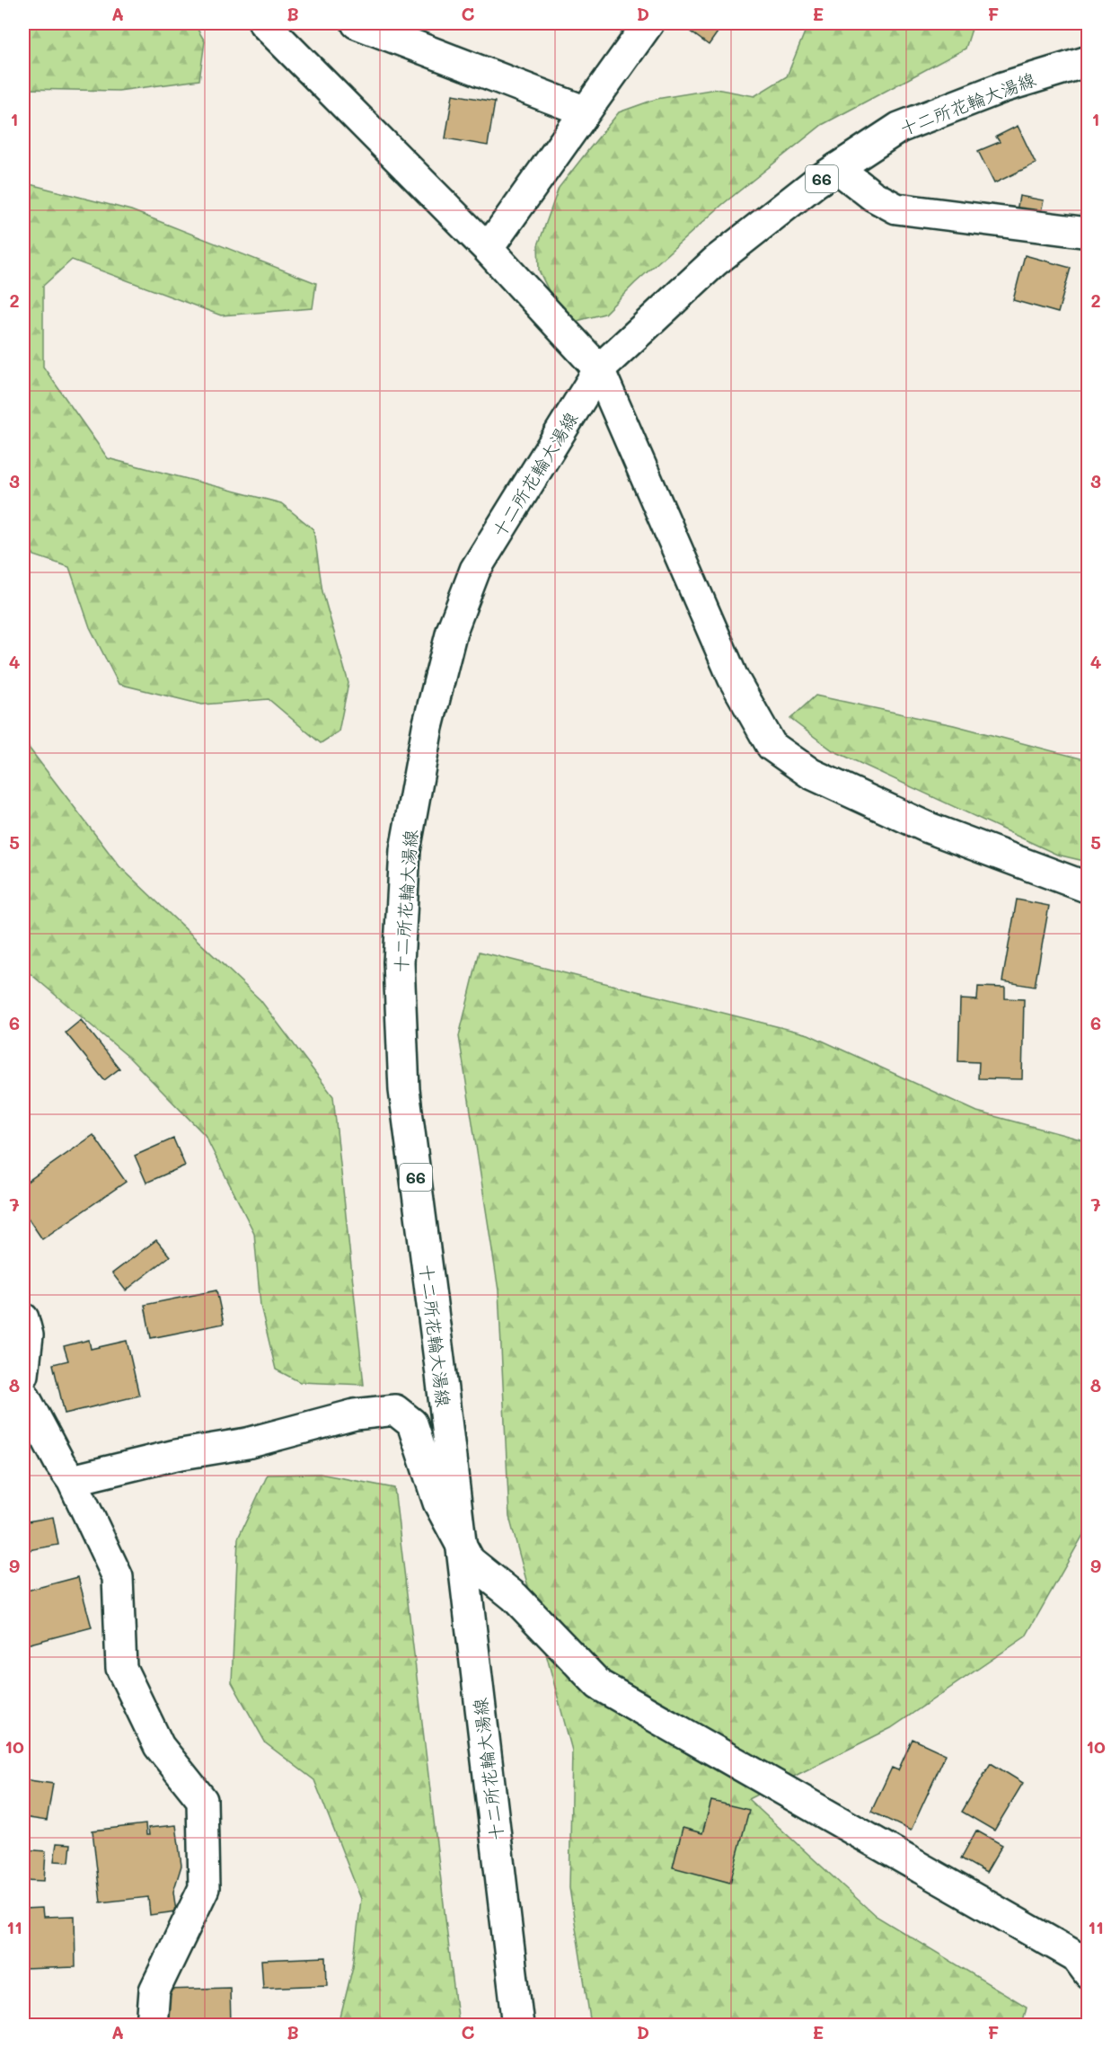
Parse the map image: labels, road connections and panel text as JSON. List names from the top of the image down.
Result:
{
  "streets": {
    "street": ["十二所花輪大湯線", "66"]
  },
  "grid": {
    "columns": [
      "A",
      "B",
      "C",
      "D",
      "E",
      "F"
    ],
    "rows": [
      "1",
      "2",
      "3",
      "4",
      "5",
      "6",
      "7",
      "8",
      "9",
      "10",
      "11"
    ]
  }
}
